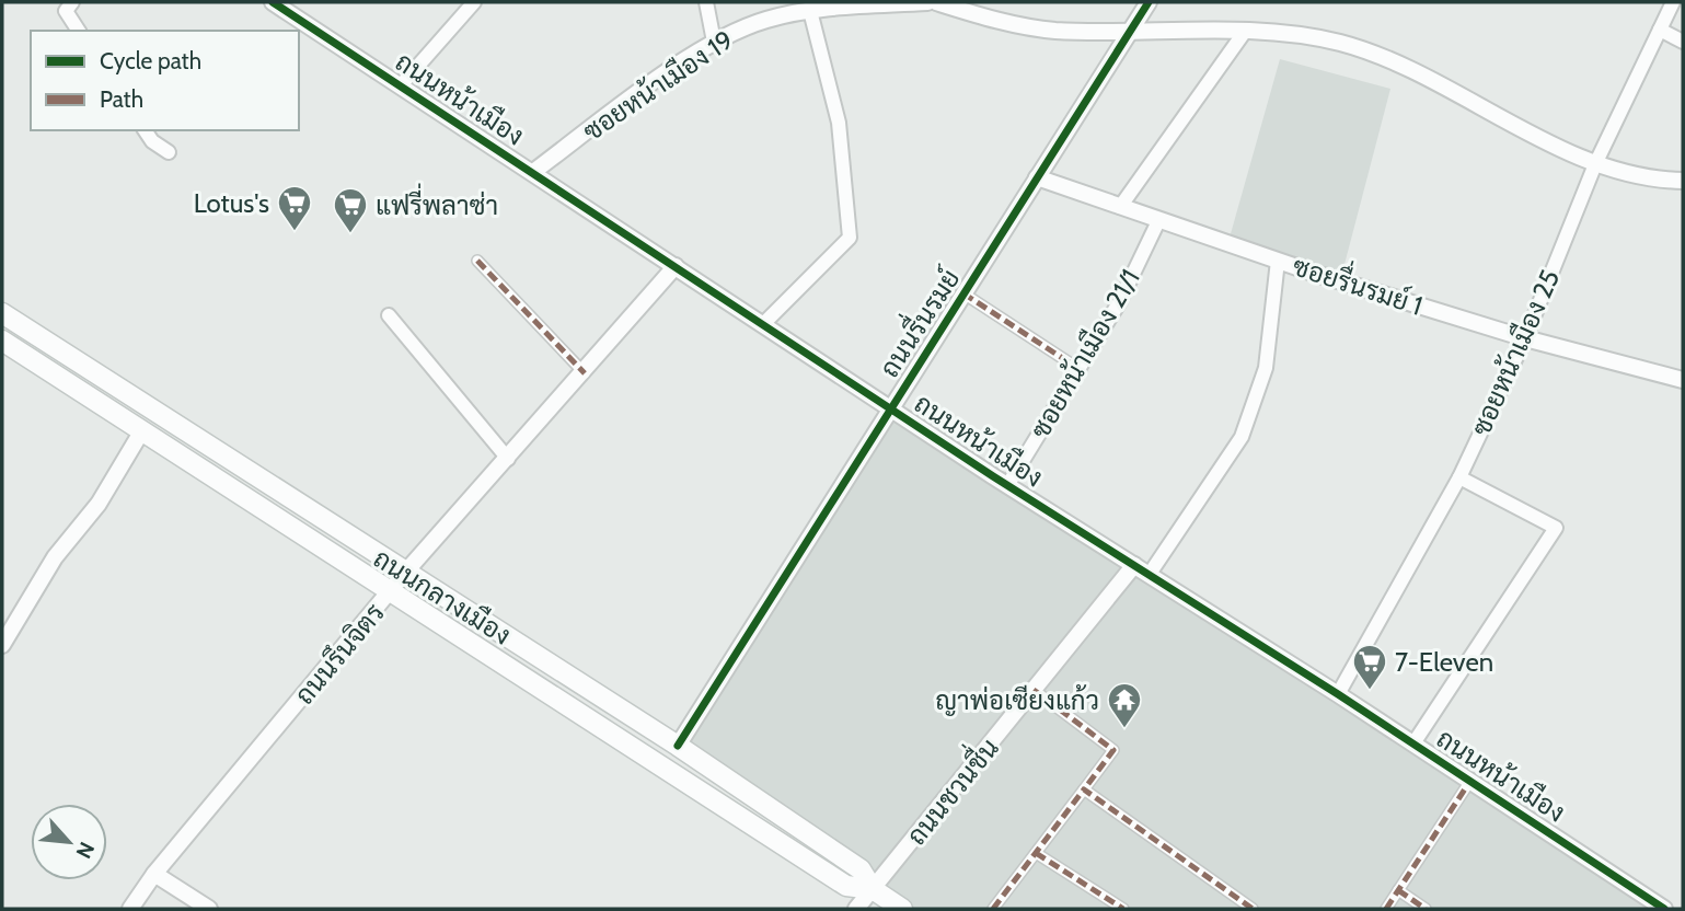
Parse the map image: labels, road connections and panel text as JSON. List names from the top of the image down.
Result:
{
  "streets": {
    "main road": ["ถนนกลางเมือง"],
    "street": [
      "ซอยหน้าเมือง 19",
      "ถนนหน้าเมือง",
      "ซอยรื่นรมย์ 1",
      "ถนนรื่นรมย์",
      "ซอยหน้าเมือง 25",
      "ซอยหน้าเมือง 21/1",
      "ถนนรึนจิตร",
      "ถนนชวนชื่น"
    ]
  },
  "crossings": [
    ["ซอยหน้าเมือง 19", "ถนนหน้าเมือง"],
    ["ถนนหน้าเมือง", "ถนนรื่นรมย์"],
    ["ถนนหน้าเมือง", "ซอยหน้าเมือง 25"],
    ["ถนนหน้าเมือง", "ซอยหน้าเมือง 21/1"],
    ["ถนนหน้าเมือง", "ถนนรึนจิตร"],
    ["ถนนหน้าเมือง", "ถนนชวนชื่น"],
    ["ซอยรื่นรมย์ 1", "ถนนรื่นรมย์"],
    ["ซอยรื่นรมย์ 1", "ซอยหน้าเมือง 25"],
    ["ซอยรื่นรมย์ 1", "ซอยหน้าเมือง 21/1"],
    ["ถนนรื่นรมย์", "ถนนกลางเมือง"],
    ["ถนนกลางเมือง", "ถนนรึนจิตร"],
    ["ถนนกลางเมือง", "ถนนชวนชื่น"]
  ],
  "places": {
    "supermarket": ["Lotus's", "แฟรี่พลาซ่า", "7-Eleven"],
    "temple": ["ญาพ่อเซียงแก้ว"]
  },
  "legend": ["Cycle path", "Path"],
  "north": "bottom right"
}
